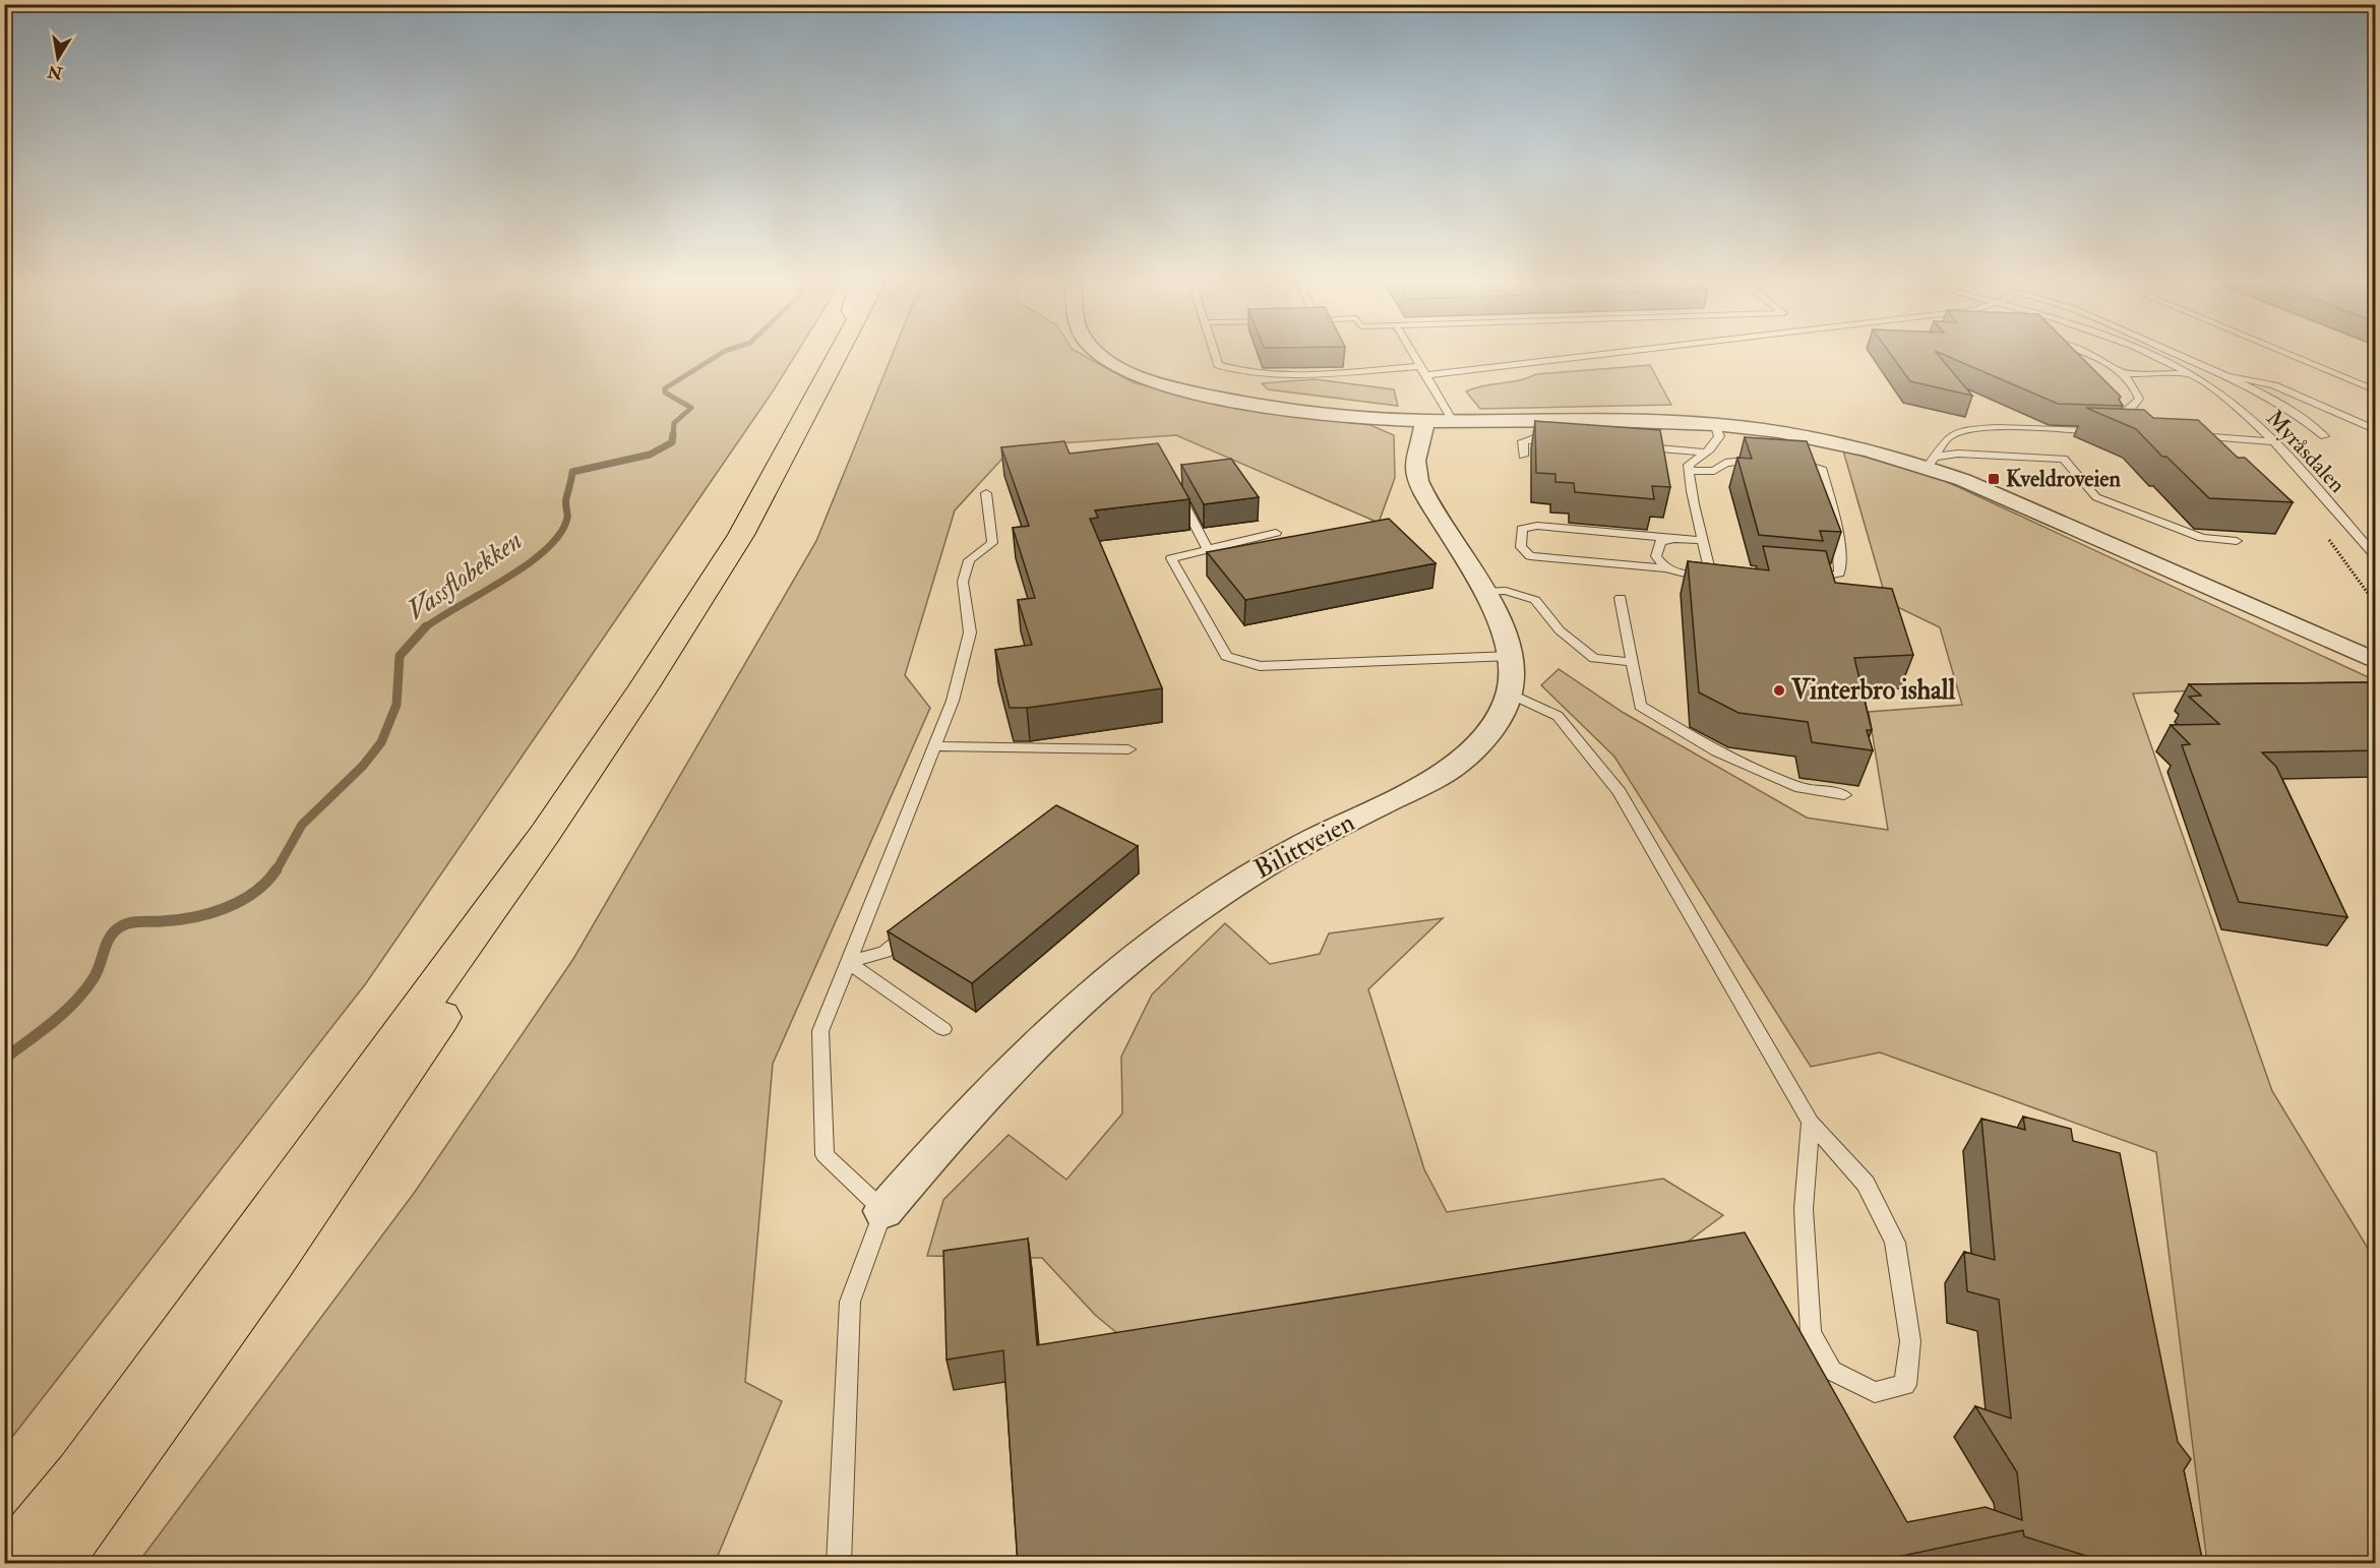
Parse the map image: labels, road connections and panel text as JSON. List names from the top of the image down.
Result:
{
  "streets": {
    "street": ["Bilittveien"],
    "lane": ["Myråsdalen"]
  },
  "water": ["Vassflobekken"],
  "places": {
    "transit": ["Kveldroveien"],
    "other": ["Vinterbro ishall"]
  },
  "north": "bottom"
}
